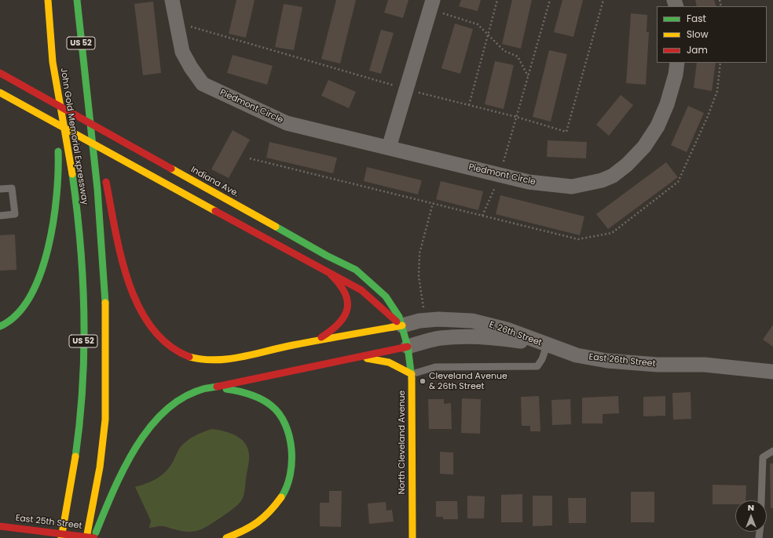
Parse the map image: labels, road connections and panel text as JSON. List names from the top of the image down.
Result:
{
  "streets": {
    "main road": [
      "US 52",
      "John Gold Memorial Expressway",
      "Indiana Ave.",
      "North Cleveland Avenue",
      "East 25th Street"
    ],
    "street": ["Piedmont Circle", "E. 26th Street", "East 26th Street"]
  },
  "crossings": [
    ["Indiana Ave.", "E. 26th Street"],
    ["Indiana Ave.", "North Cleveland Avenue"],
    ["E. 26th Street", "East 26th Street"],
    ["E. 26th Street", "North Cleveland Avenue"]
  ],
  "places": ["Cleveland Avenue & 26th Street"],
  "legend": ["Fast", "Slow", "Jam"],
  "north": "top"
}
